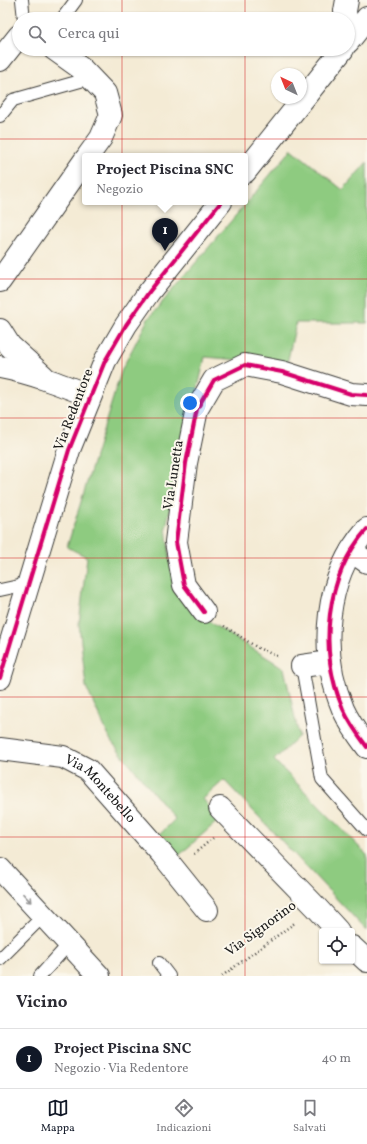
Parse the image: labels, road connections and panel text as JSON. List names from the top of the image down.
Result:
{
  "streets": {
    "street": ["Via Redentore", "Via Lunetta", "Via Montebello"],
    "path": ["Via Signorino"]
  },
  "north": "top left",
  "page": {
    "search": "Cerca qui",
    "popup": ["Project Piscina SNC", "Negozio"],
    "pins": "1",
    "heading": "Vicino",
    "list": [
      {
        "mark": "1",
        "name": "Project Piscina SNC",
        "note": "Negozio · Via Redentore",
        "value": "40 m"
      }
    ],
    "nav": ["Mappa", "Indicazioni", "Salvati"]
  }
}
